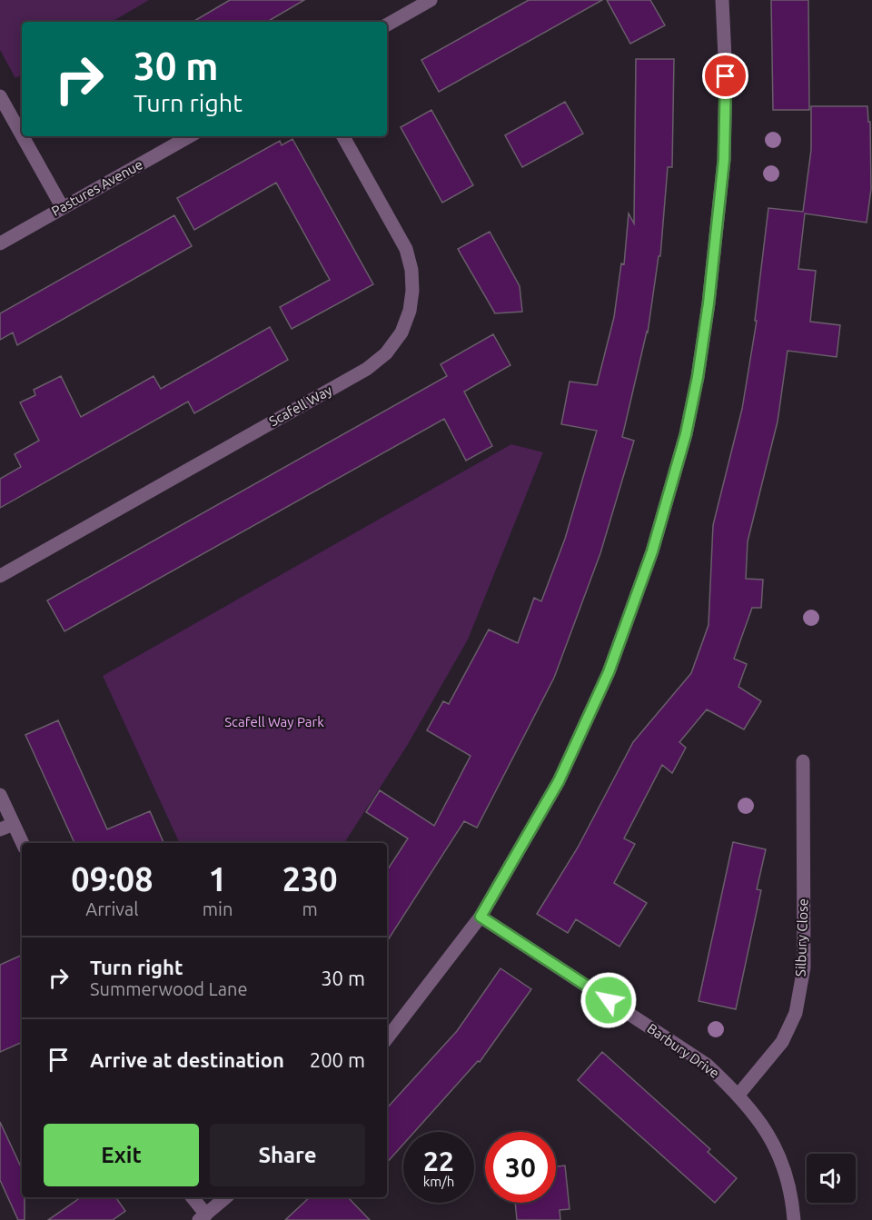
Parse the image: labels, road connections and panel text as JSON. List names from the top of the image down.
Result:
{
  "streets": {
    "street": [
      "Pastures Avenue",
      "Scafell Way",
      "Silbury Close",
      "Barbury Drive"
    ]
  },
  "crossings": [
    ["Silbury Close", "Barbury Drive"]
  ],
  "parks": ["Scafell Way Park"],
  "page": {
    "turn": ["30 m", "Turn right"],
    "eta": [
      "09:08",
      "Arrival",
      "1",
      "min",
      "230",
      "m"
    ],
    "list": [
      {
        "name": "Turn right",
        "note": "Summerwood Lane",
        "value": "30 m"
      },
      {
        "name": "Arrive at destination",
        "value": "200 m"
      }
    ],
    "buttons": ["Exit", "Share"],
    "speed": "22 km/h",
    "limit": "30"
  }
}
